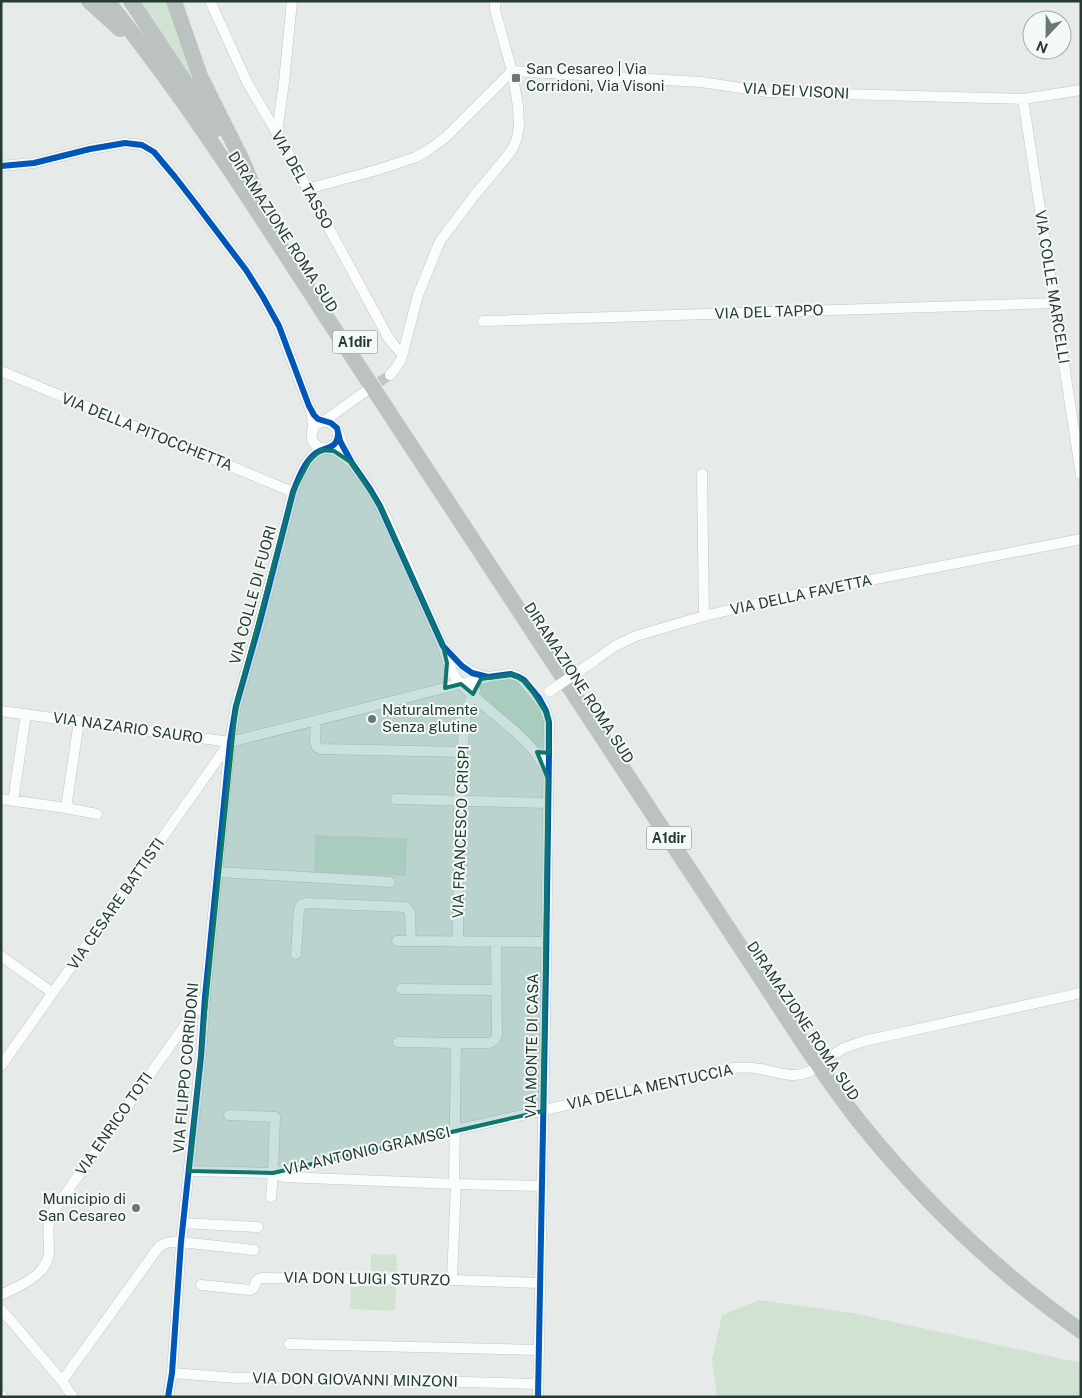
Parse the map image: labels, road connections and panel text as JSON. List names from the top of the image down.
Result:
{
  "streets": {
    "highway": ["DIRAMAZIONE ROMA SUD", "A1dir"],
    "street": [
      "VIA DEI VISONI",
      "VIA DEL TASSO",
      "VIA COLLE MARCELLI",
      "VIA DEL TAPPO",
      "VIA DELLA PITOCCHETTA",
      "VIA COLLE DI FUORI",
      "VIA DELLA FAVETTA",
      "VIA NAZARIO SAURO",
      "VIA FRANCESCO CRISPI",
      "VIA CESARE BATTISTI",
      "VIA MONTE DI CASA",
      "VIA FILIPPO CORRIDONI",
      "VIA DELLA MENTUCCIA",
      "VIA ENRICO TOTI",
      "VIA ANTONIO GRAMSCI",
      "VIA DON LUIGI STURZO",
      "VIA DON GIOVANNI MINZONI"
    ]
  },
  "crossings": [
    ["VIA DEI VISONI", "VIA COLLE MARCELLI"],
    ["DIRAMAZIONE ROMA SUD", "A1dir"],
    ["VIA COLLE MARCELLI", "VIA DEL TAPPO"],
    ["VIA DELLA PITOCCHETTA", "VIA COLLE DI FUORI"],
    ["VIA COLLE DI FUORI", "VIA NAZARIO SAURO"],
    ["VIA COLLE DI FUORI", "VIA CESARE BATTISTI"],
    ["VIA COLLE DI FUORI", "VIA MONTE DI CASA"],
    ["VIA COLLE DI FUORI", "VIA FILIPPO CORRIDONI"],
    ["VIA DELLA FAVETTA", "VIA MONTE DI CASA"],
    ["VIA NAZARIO SAURO", "VIA CESARE BATTISTI"],
    ["VIA NAZARIO SAURO", "VIA MONTE DI CASA"],
    ["VIA NAZARIO SAURO", "VIA FILIPPO CORRIDONI"],
    ["VIA FRANCESCO CRISPI", "VIA MONTE DI CASA"],
    ["VIA CESARE BATTISTI", "VIA MONTE DI CASA"],
    ["VIA CESARE BATTISTI", "VIA FILIPPO CORRIDONI"],
    ["VIA MONTE DI CASA", "VIA FILIPPO CORRIDONI"],
    ["VIA MONTE DI CASA", "VIA DELLA MENTUCCIA"],
    ["VIA MONTE DI CASA", "VIA ANTONIO GRAMSCI"],
    ["VIA MONTE DI CASA", "VIA DON LUIGI STURZO"],
    ["VIA MONTE DI CASA", "VIA DON GIOVANNI MINZONI"],
    ["VIA FILIPPO CORRIDONI", "VIA ENRICO TOTI"],
    ["VIA FILIPPO CORRIDONI", "VIA ANTONIO GRAMSCI"],
    ["VIA FILIPPO CORRIDONI", "VIA DON GIOVANNI MINZONI"],
    ["VIA DELLA MENTUCCIA", "VIA ANTONIO GRAMSCI"]
  ],
  "places": {
    "transit": ["San Cesareo | Via Corridoni, Via Visoni"],
    "other": ["Naturalmente Senza glutine", "Municipio di San Cesareo"]
  },
  "north": "bottom"
}
